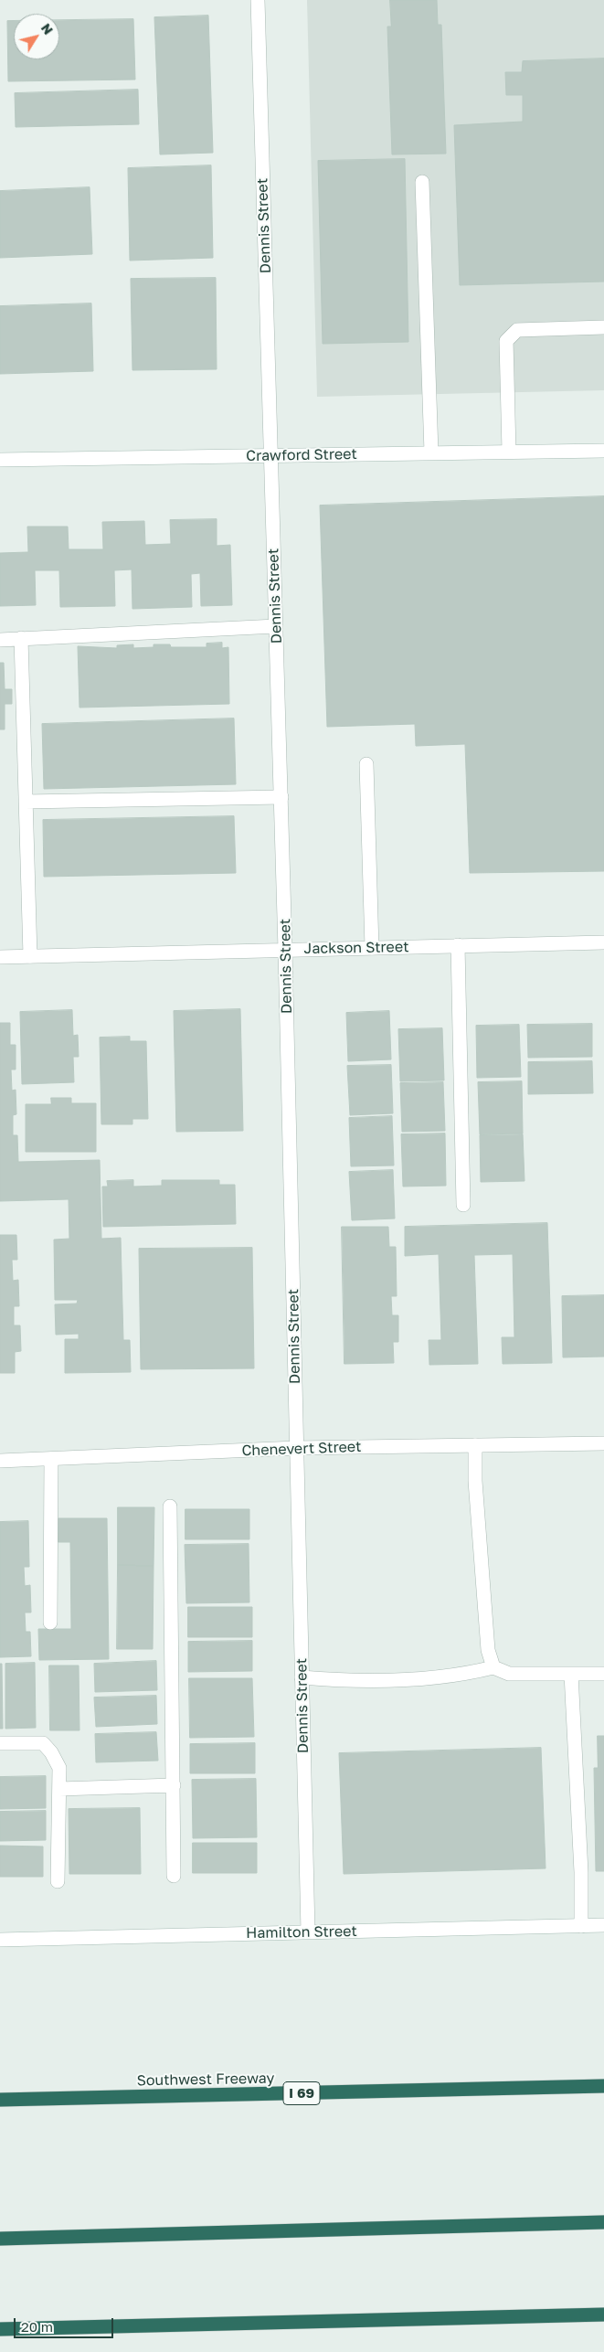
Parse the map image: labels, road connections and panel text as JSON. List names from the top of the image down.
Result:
{
  "streets": {
    "highway": ["Southwest Freeway", "I 69"],
    "street": [
      "Dennis Street",
      "Crawford Street",
      "Jackson Street",
      "Chenevert Street",
      "Hamilton Street"
    ]
  },
  "crossings": [
    ["Dennis Street", "Crawford Street"],
    ["Dennis Street", "Jackson Street"],
    ["Dennis Street", "Chenevert Street"],
    ["Dennis Street", "Hamilton Street"]
  ],
  "scale_bar": "20 m",
  "north": "top right"
}
